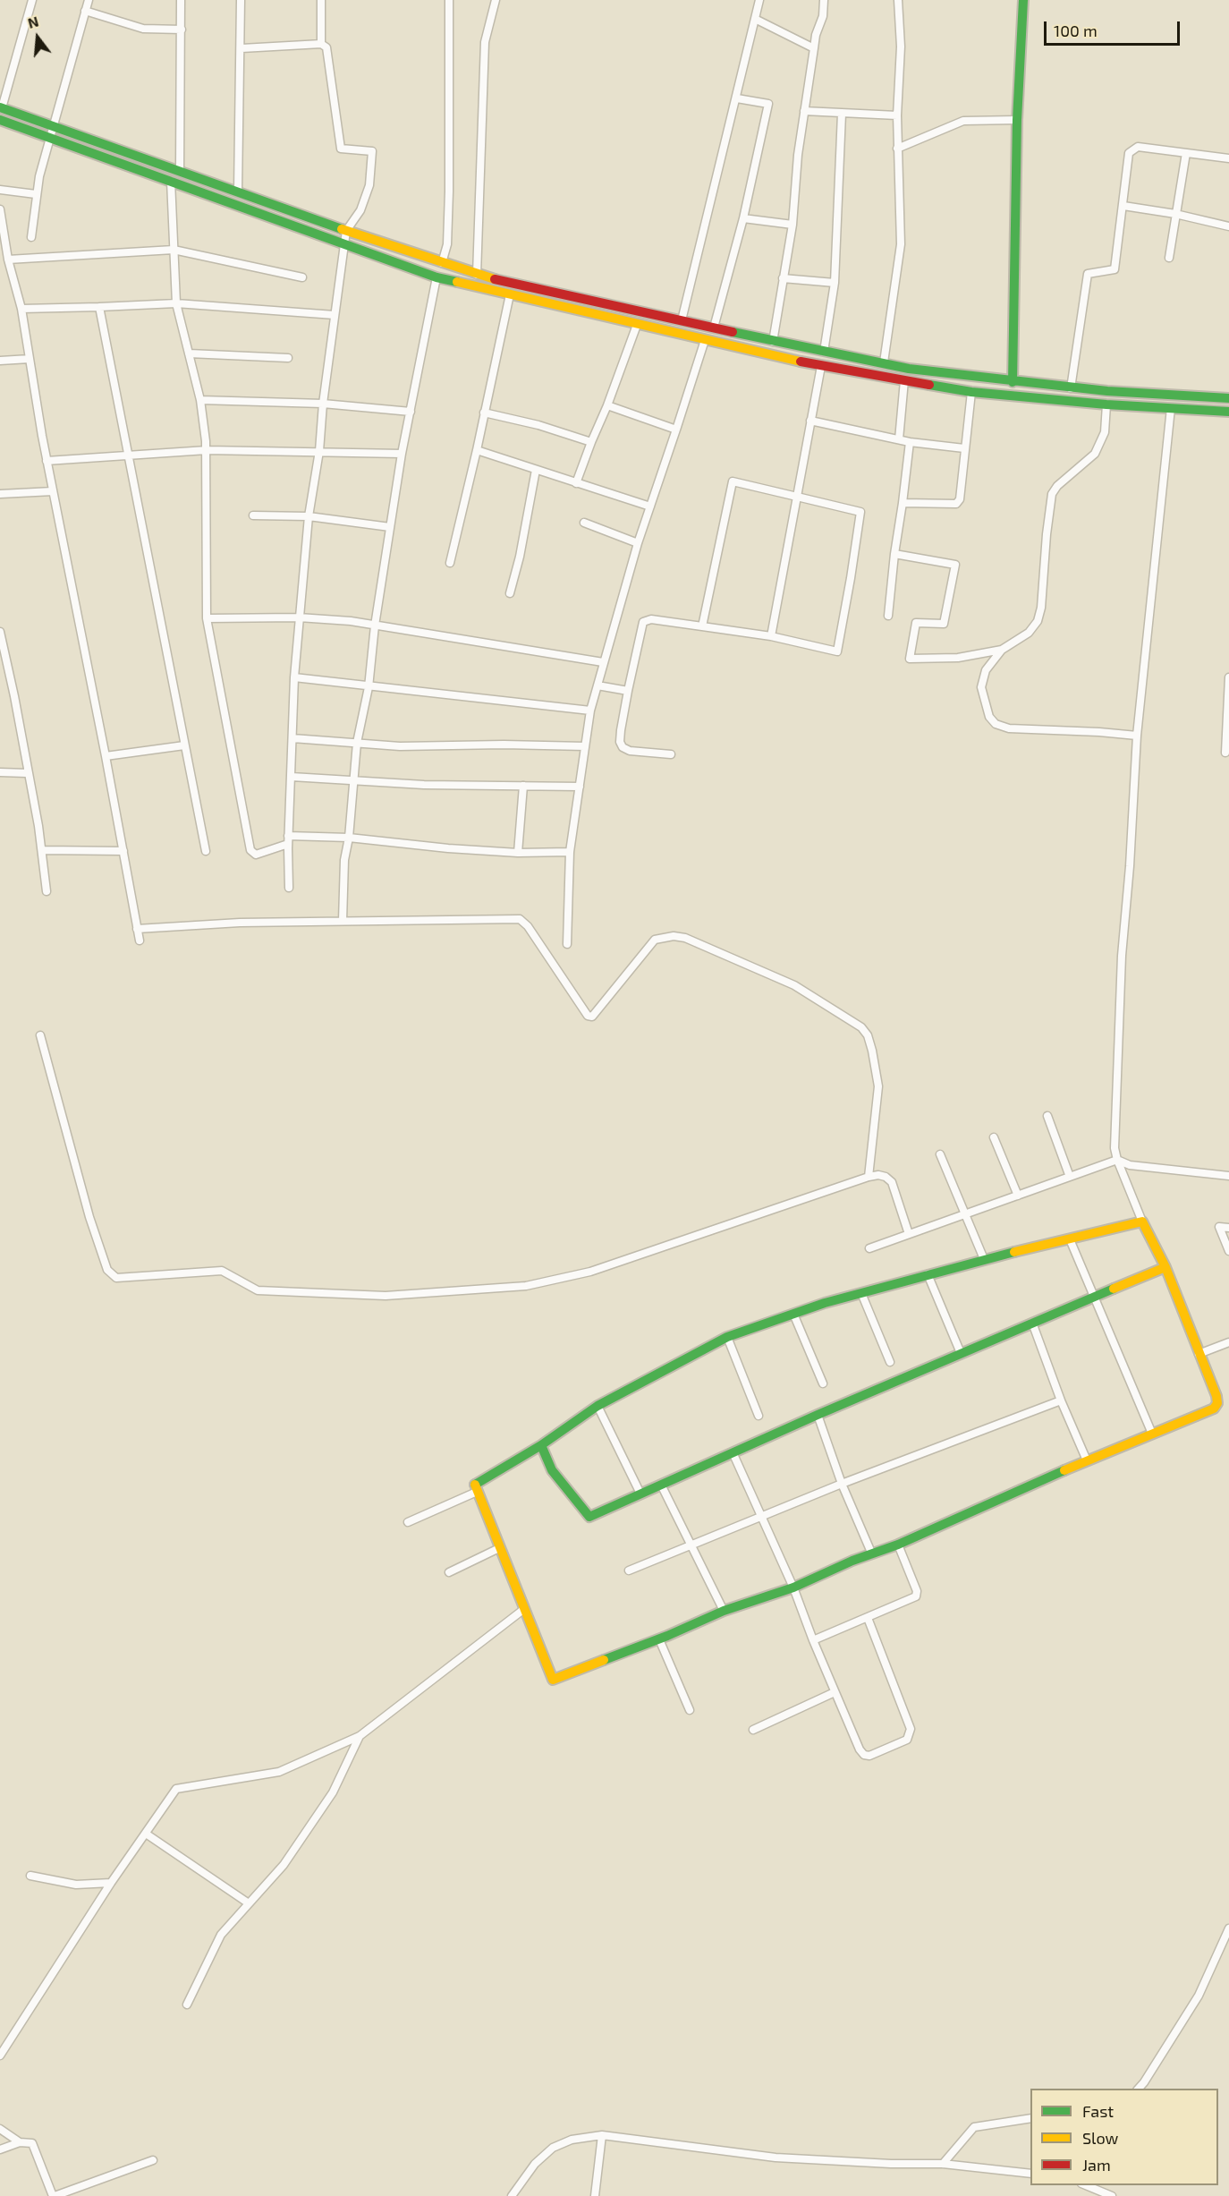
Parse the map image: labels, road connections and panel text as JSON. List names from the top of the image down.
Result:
{
  "legend": ["Fast", "Slow", "Jam"],
  "scale_bar": "100 m",
  "north": "top"
}
